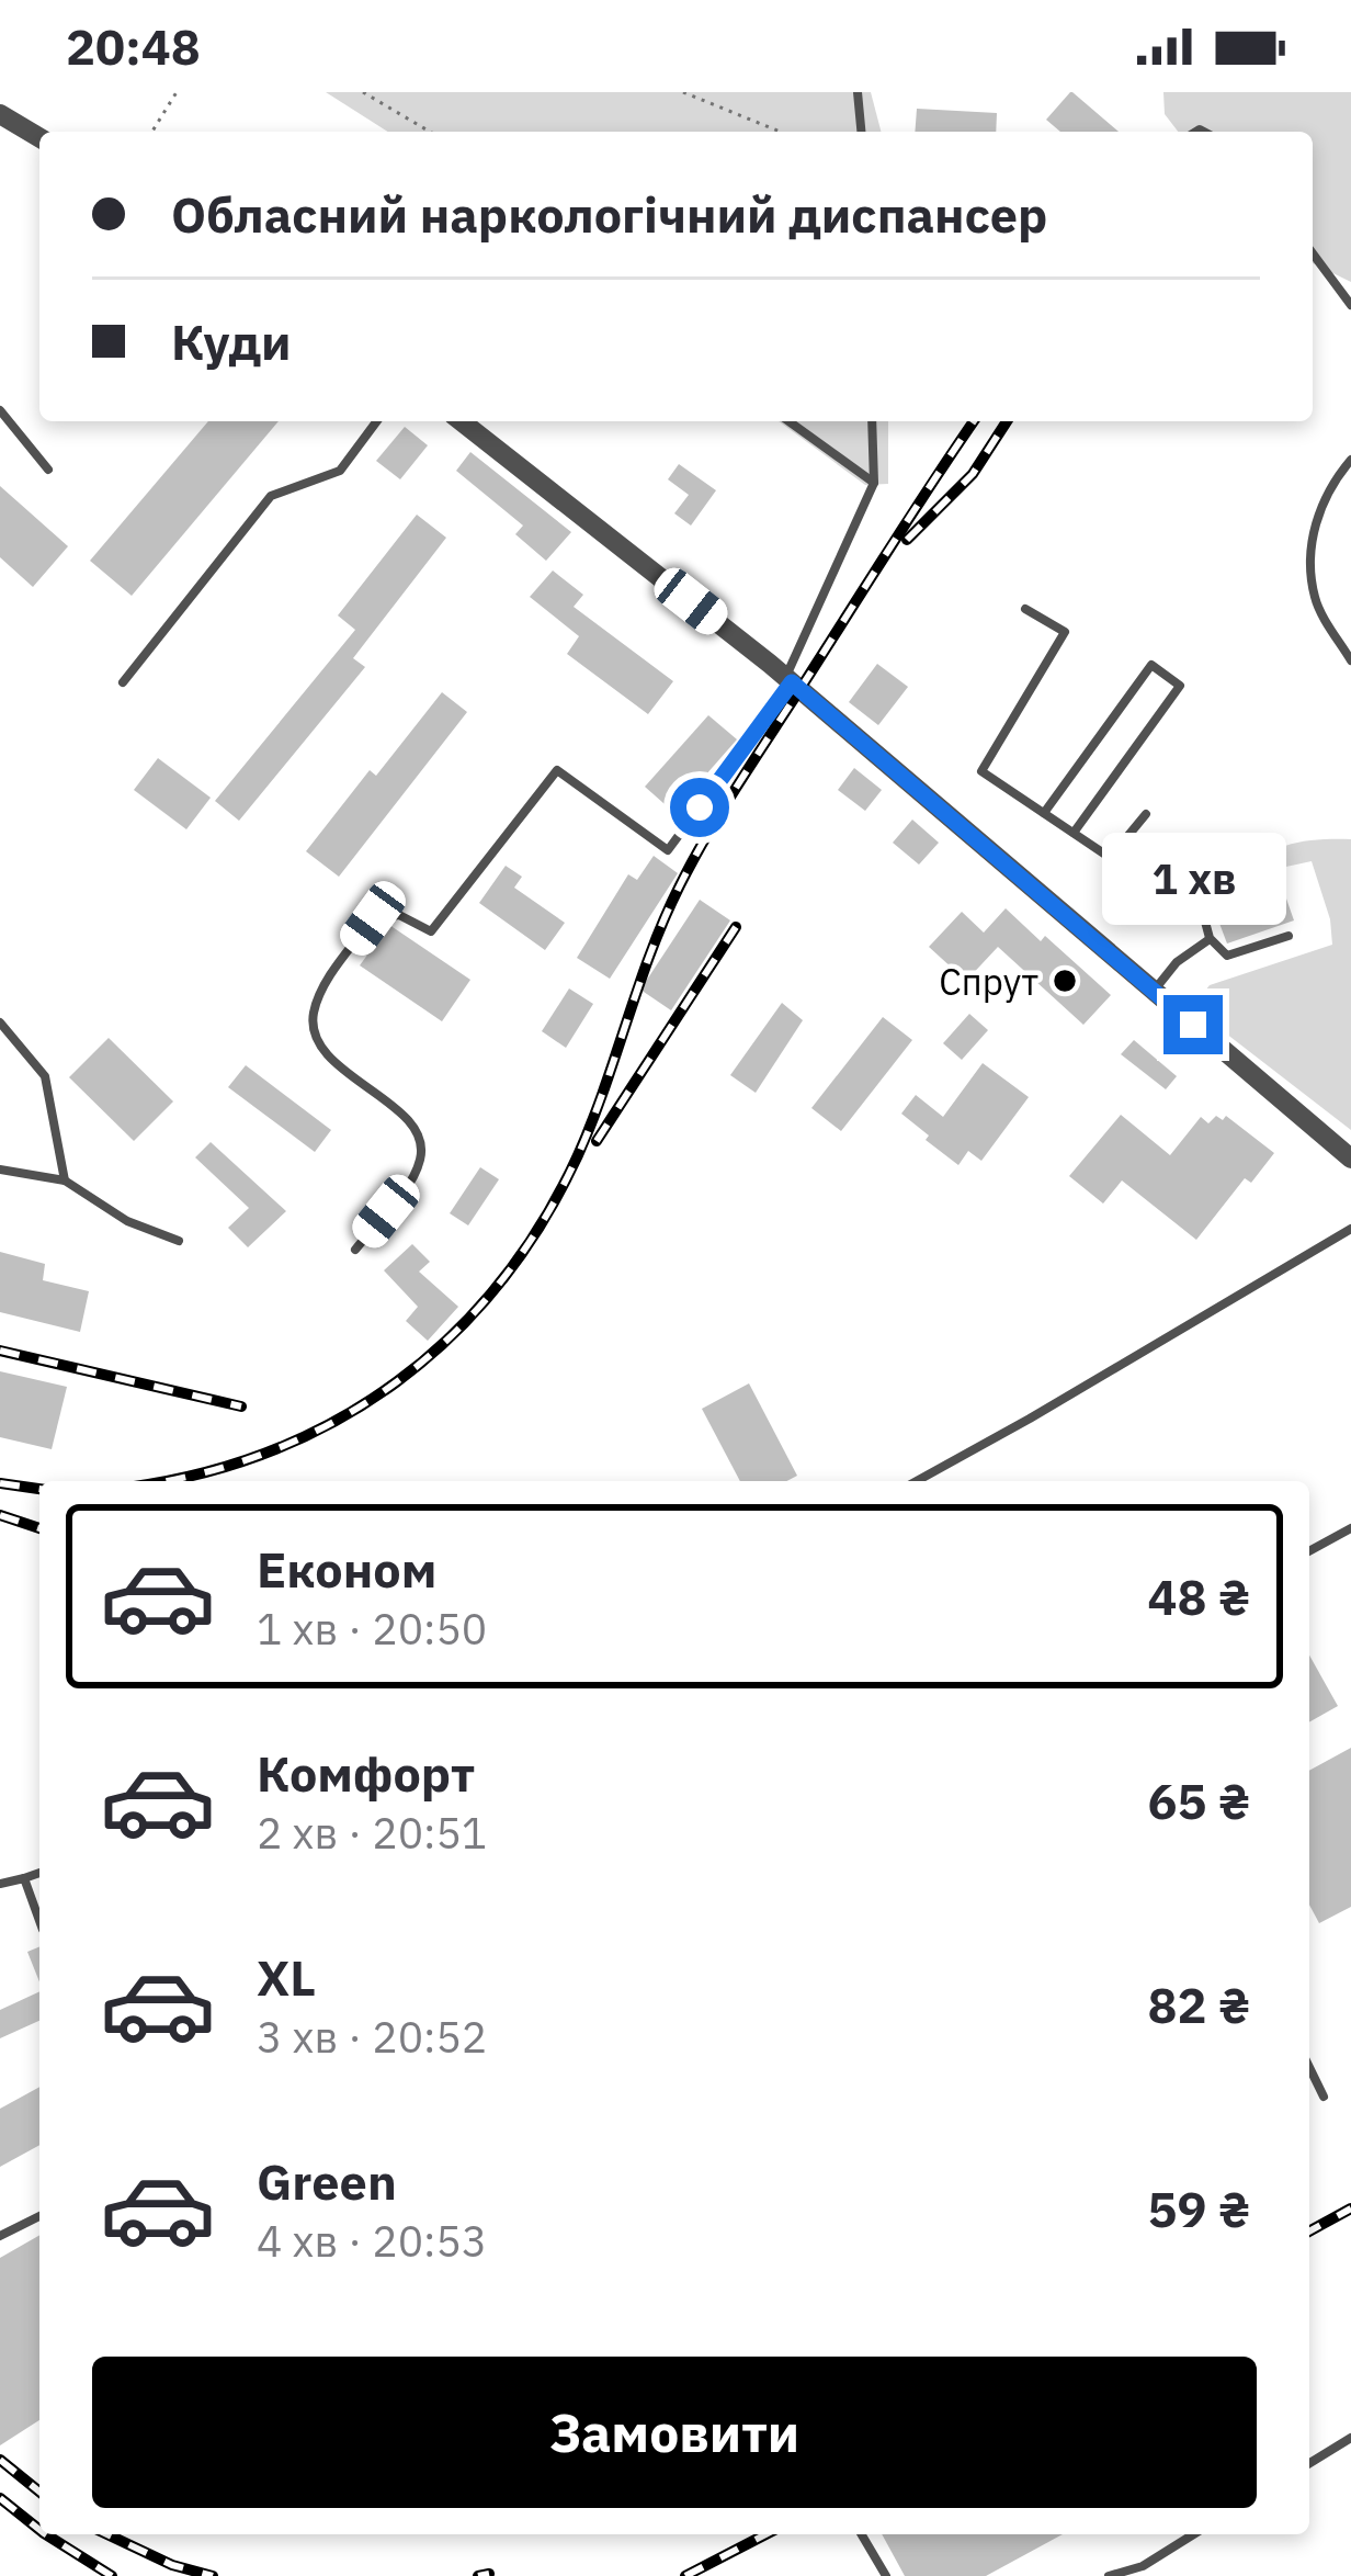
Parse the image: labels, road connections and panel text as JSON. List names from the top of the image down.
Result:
{
  "places": ["Спрут"],
  "page": {
    "status": "20:48",
    "banner": ["Обласний наркологічний диспансер", "Куди"],
    "bubble": "1 хв",
    "list": [
      {
        "name": "Економ",
        "note": "1 хв · 20:50",
        "value": "48 ₴"
      },
      {
        "name": "Комфорт",
        "note": "2 хв · 20:51",
        "value": "65 ₴"
      },
      {
        "name": "XL",
        "note": "3 хв · 20:52",
        "value": "82 ₴"
      },
      {
        "name": "Green",
        "note": "4 хв · 20:53",
        "value": "59 ₴"
      }
    ],
    "buttons": "Замовити"
  }
}
